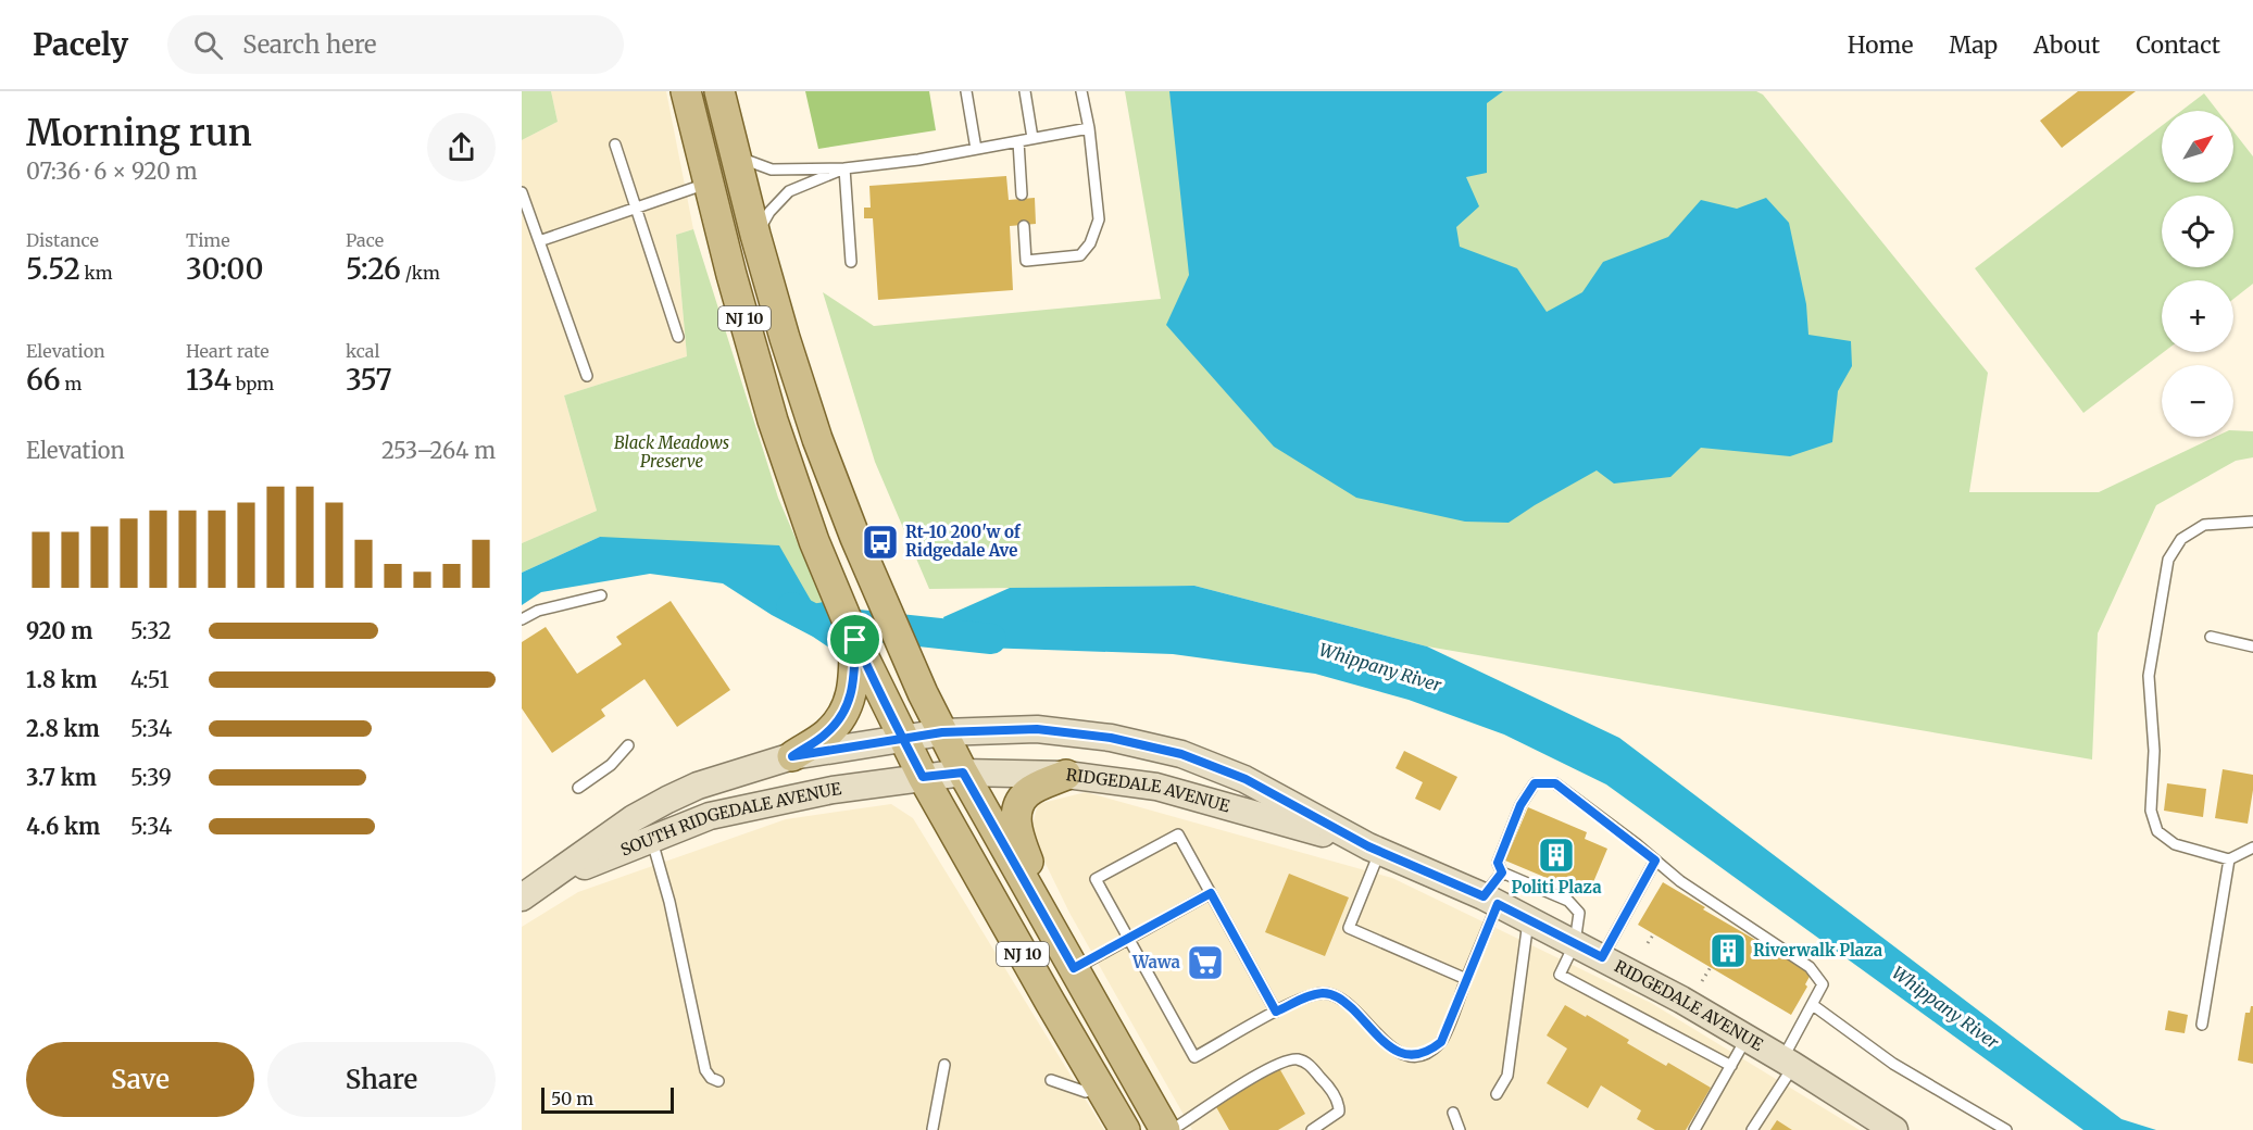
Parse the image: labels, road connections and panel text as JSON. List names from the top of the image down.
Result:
{
  "streets": {
    "main road": ["NJ 10", "RIDGEDALE AVENUE", "SOUTH RIDGEDALE AVENUE"]
  },
  "crossings": [
    ["NJ 10", "RIDGEDALE AVENUE"],
    ["NJ 10", "SOUTH RIDGEDALE AVENUE"],
    ["RIDGEDALE AVENUE", "SOUTH RIDGEDALE AVENUE"]
  ],
  "water": ["Whippany River"],
  "parks": ["Black Meadows Preserve"],
  "places": {
    "bus stop": ["Rt-10 200'w of Ridgedale Ave"],
    "building": ["Politi Plaza", "Riverwalk Plaza"],
    "supermarket": ["Wawa"]
  },
  "scale_bar": "50 m",
  "north": "top right",
  "page": {
    "header": "Pacely",
    "search": "Search here",
    "nav": [
      "Home",
      "Map",
      "About",
      "Contact"
    ],
    "heading": ["Morning run", "07:36 · 6 × 920 m"],
    "map_buttons": ["+", "−"],
    "stats": [
      ["Distance", "5.52 km"],
      ["Time", "30:00"],
      ["Pace", "5:26 /km"],
      ["Elevation", "66 m"],
      ["Heart rate", "134 bpm"],
      ["kcal", "357"]
    ],
    "chart": ["Elevation", "253–264 m"],
    "list": [
      {
        "name": "920 m",
        "note": "5:32"
      },
      {
        "name": "1.8 km",
        "note": "4:51"
      },
      {
        "name": "2.8 km",
        "note": "5:34"
      },
      {
        "name": "3.7 km",
        "note": "5:39"
      },
      {
        "name": "4.6 km",
        "note": "5:34"
      }
    ],
    "buttons": ["Save", "Share"],
    "scale": "50 m"
  }
}
